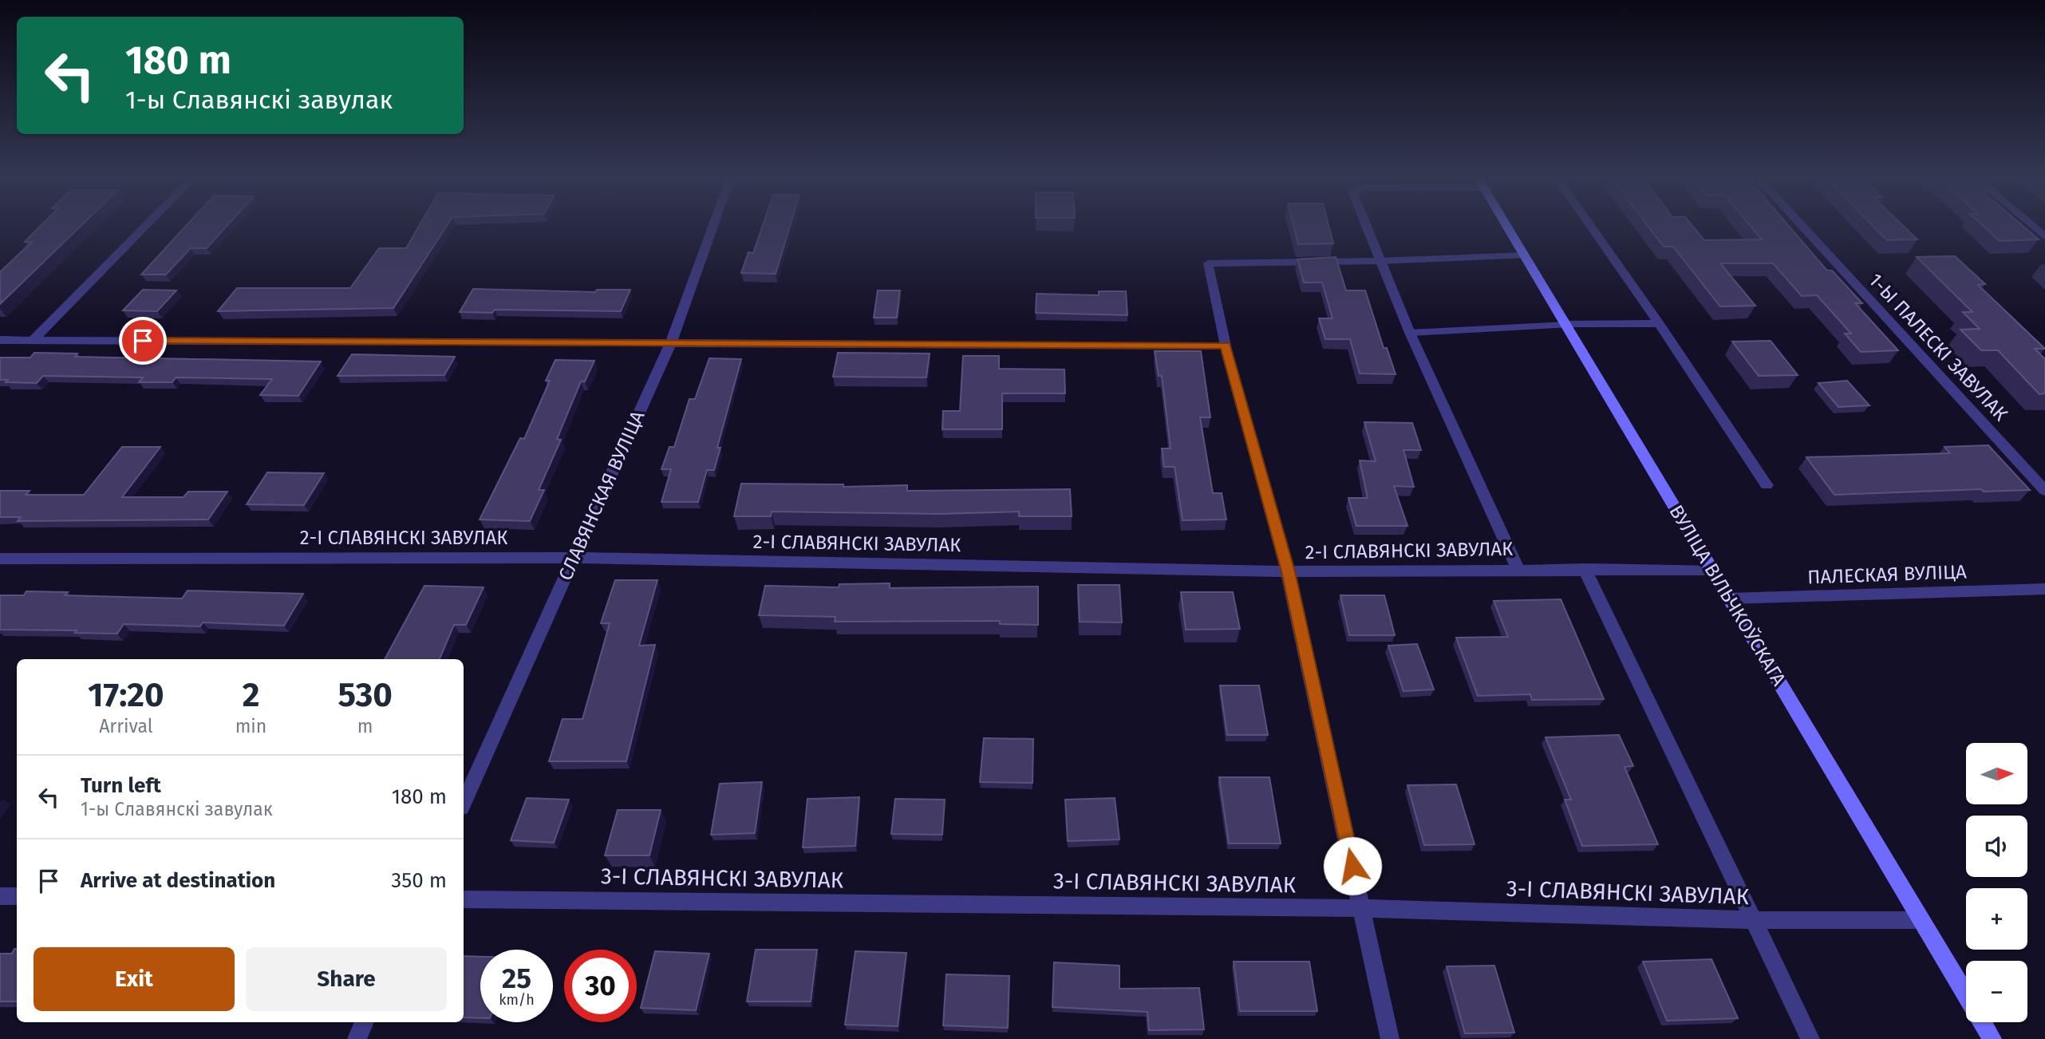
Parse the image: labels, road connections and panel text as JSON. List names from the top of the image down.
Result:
{
  "streets": {
    "main road": ["ВУЛІЦА ВІЛЬЧКОЎСКАГА"],
    "street": [
      "1-Ы ПАЛЕСКІ ЗАВУЛАК",
      "СЛАВЯНСКАЯ ВУЛІЦА",
      "2-І СЛАВЯНСКІ ЗАВУЛАК",
      "ПАЛЕСКАЯ ВУЛІЦА",
      "3-І СЛАВЯНСКІ ЗАВУЛАК"
    ]
  },
  "crossings": [
    ["СЛАВЯНСКАЯ ВУЛІЦА", "2-І СЛАВЯНСКІ ЗАВУЛАК"],
    ["2-І СЛАВЯНСКІ ЗАВУЛАК", "ВУЛІЦА ВІЛЬЧКОЎСКАГА"],
    ["ПАЛЕСКАЯ ВУЛІЦА", "ВУЛІЦА ВІЛЬЧКОЎСКАГА"],
    ["ВУЛІЦА ВІЛЬЧКОЎСКАГА", "3-І СЛАВЯНСКІ ЗАВУЛАК"]
  ],
  "north": "right",
  "page": {
    "turn": ["180 m", "1-ы Славянскі завулак"],
    "eta": [
      "17:20",
      "Arrival",
      "2",
      "min",
      "530",
      "m"
    ],
    "map_buttons": ["+", "−"],
    "list": [
      {
        "name": "Turn left",
        "note": "1-ы Славянскі завулак",
        "value": "180 m"
      },
      {
        "name": "Arrive at destination",
        "value": "350 m"
      }
    ],
    "buttons": ["Exit", "Share"],
    "speed": "25 km/h",
    "limit": "30"
  }
}
